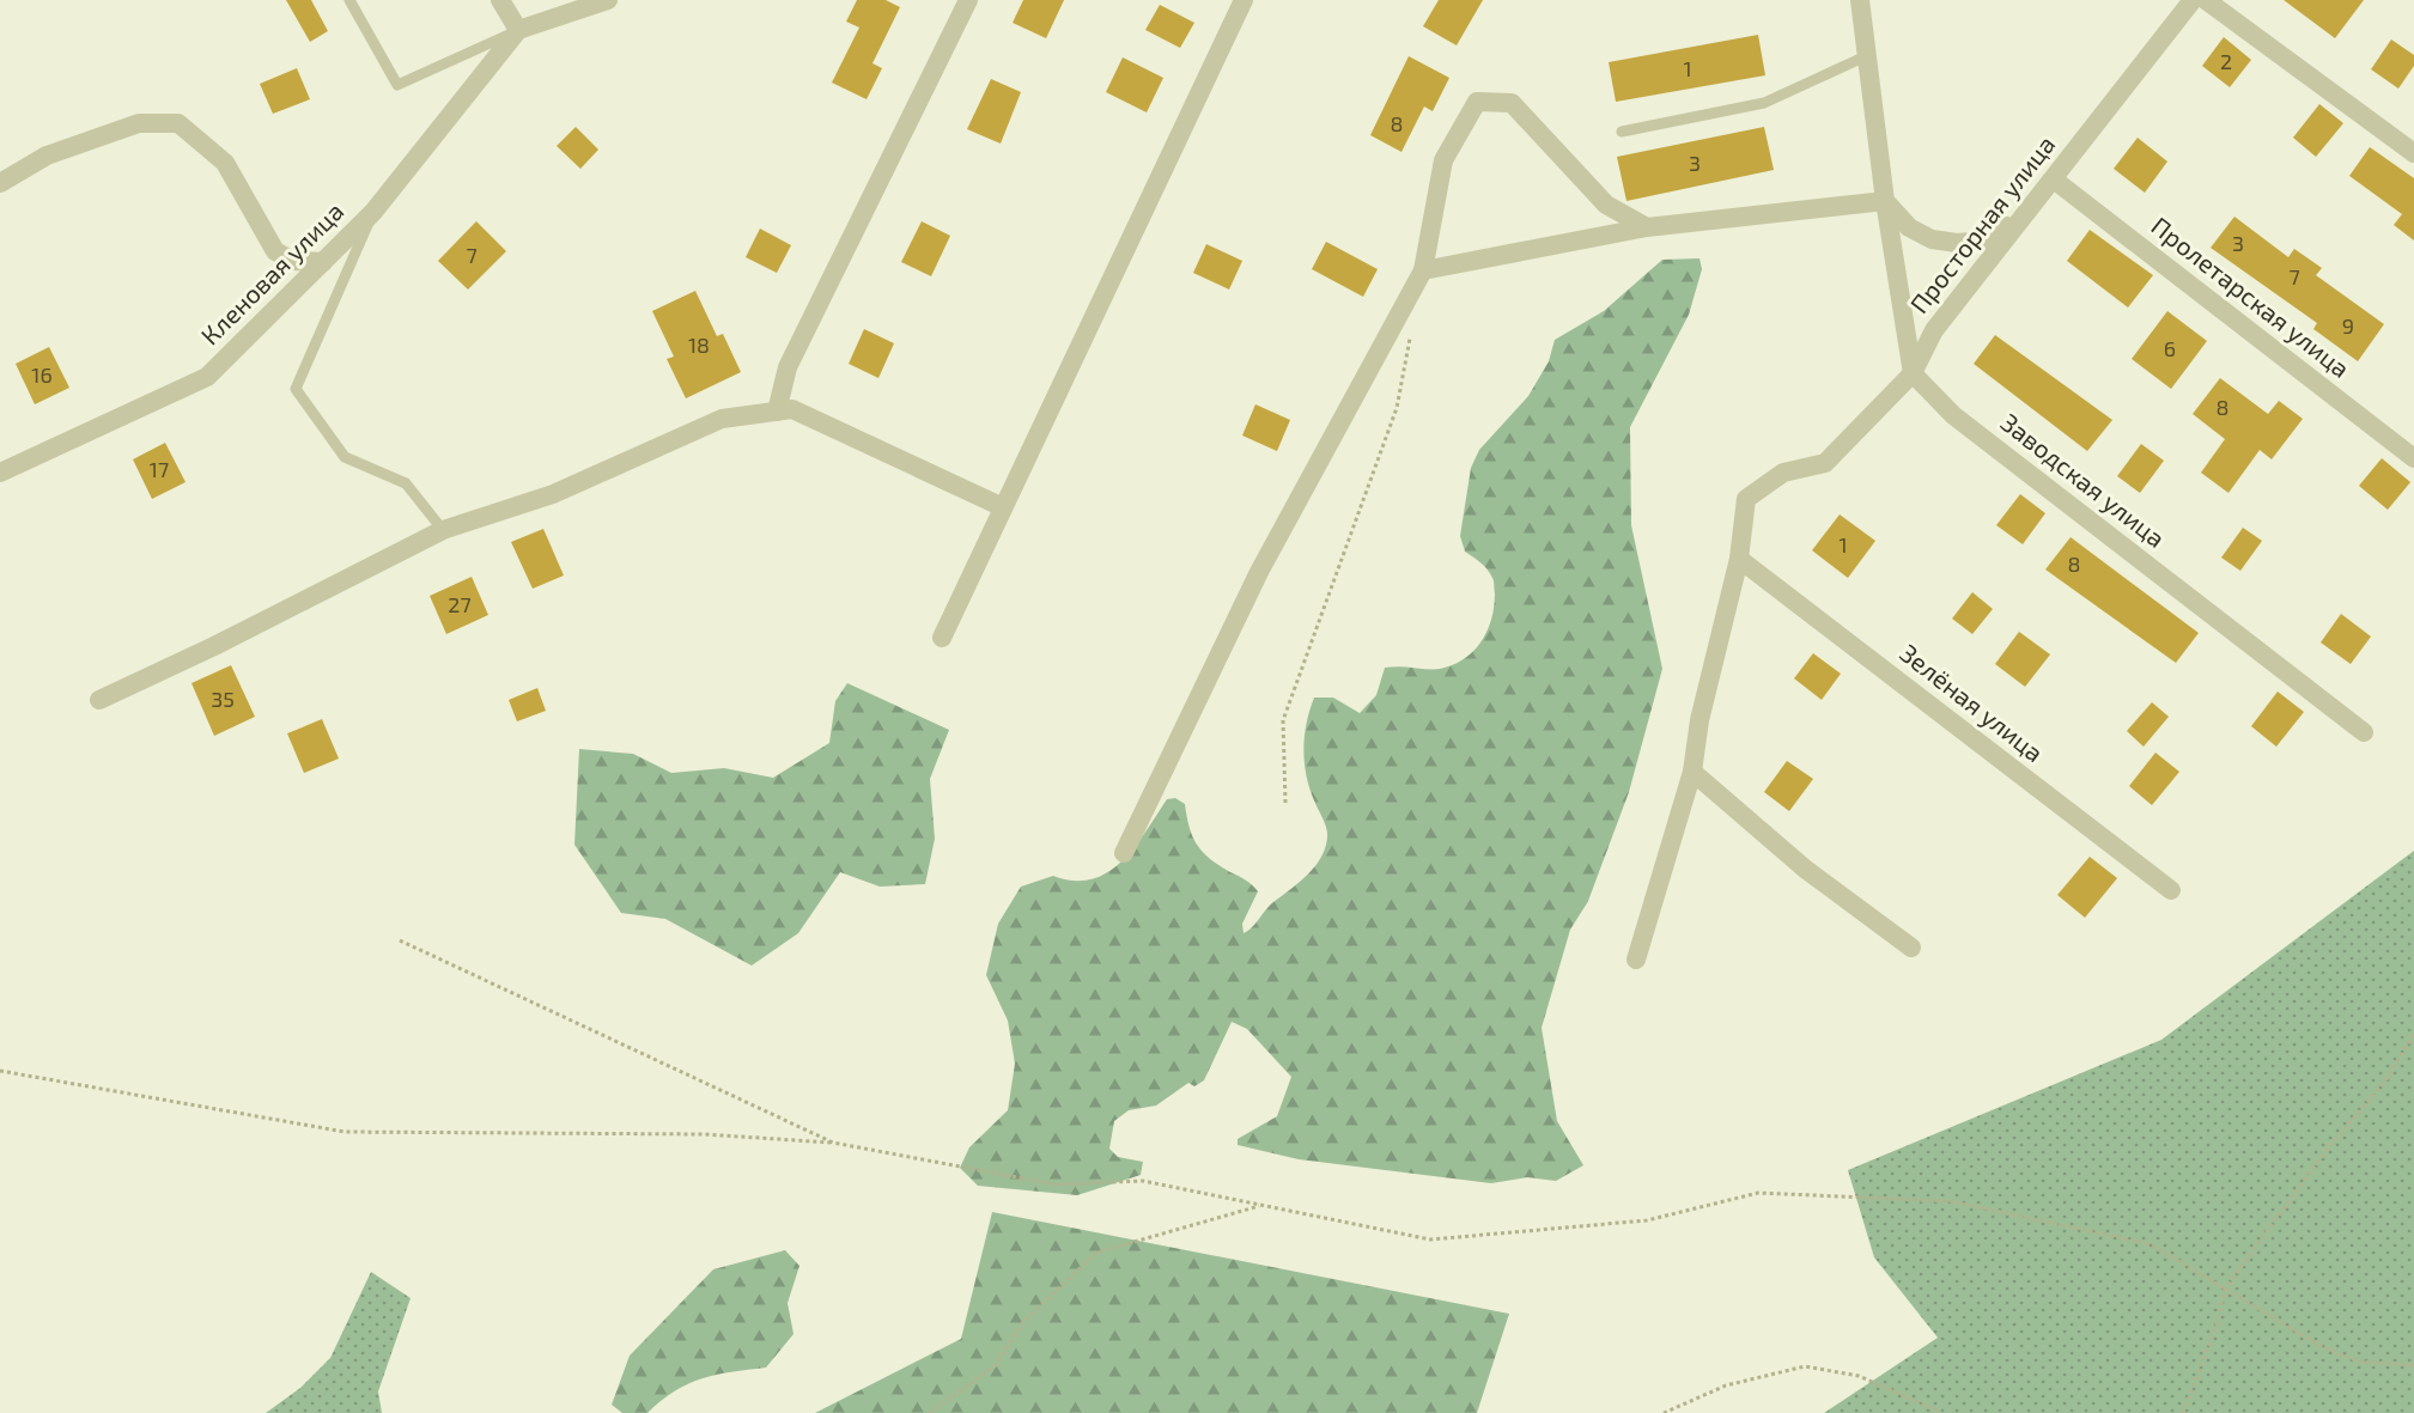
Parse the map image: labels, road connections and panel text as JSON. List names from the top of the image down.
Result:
{
  "streets": {
    "street": [
      "Просторная улица",
      "Кленовая улица",
      "Пролетарская улица",
      "Заводская улица",
      "Зелёная улица"
    ]
  },
  "crossings": [
    ["Просторная улица", "Пролетарская улица"],
    ["Просторная улица", "Заводская улица"],
    ["Просторная улица", "Зелёная улица"]
  ],
  "house_numbers": [
    "2",
    "1",
    "8",
    "3",
    "3",
    "7",
    "7",
    "9",
    "18",
    "6",
    "16",
    "8",
    "17",
    "1",
    "8",
    "27",
    "35"
  ]
}
